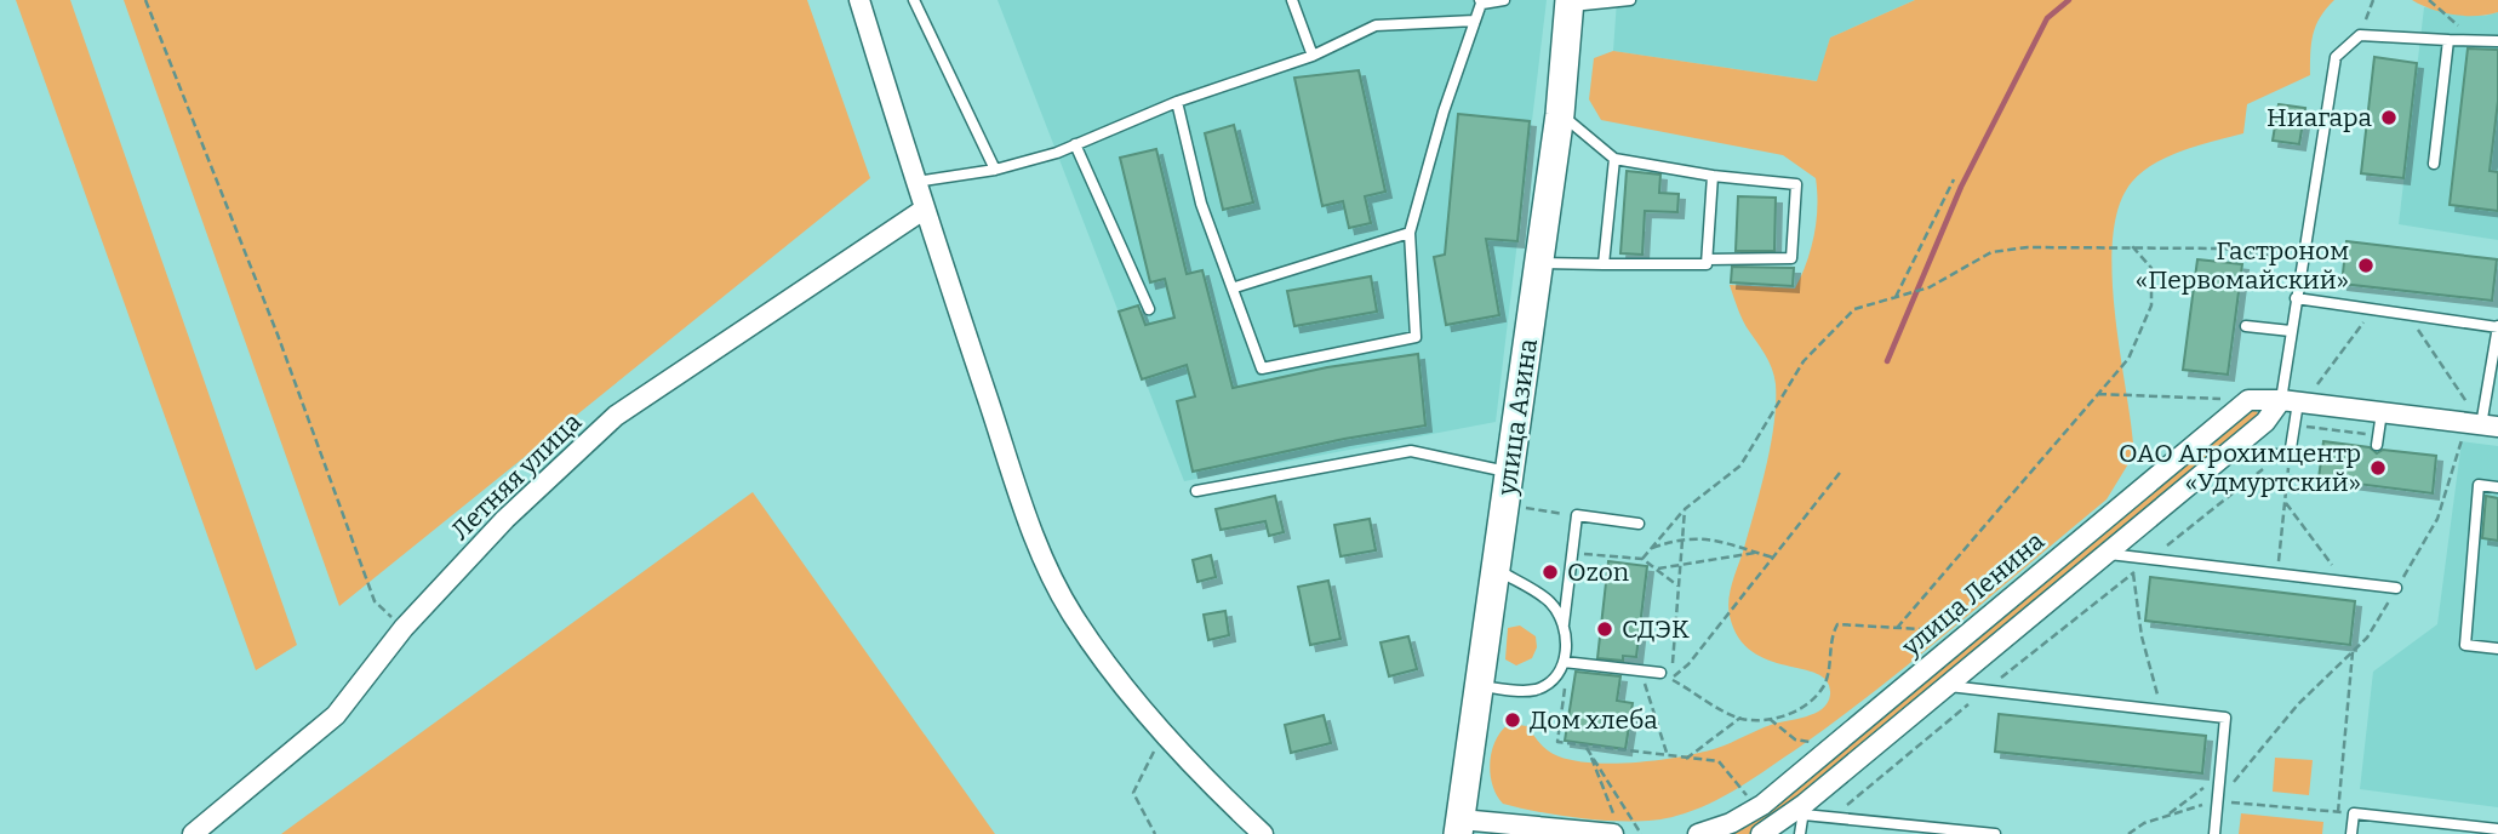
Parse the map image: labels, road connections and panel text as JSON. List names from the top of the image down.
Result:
{
  "streets": {
    "street": ["улица Азина", "Летняя улица", "улица Ленина"]
  },
  "places": [
    "Ниагара",
    "Гастроном «Первомайский»",
    "ОАО Агрохимцентр «Удмуртский»",
    "Ozon",
    "СДЭК",
    "Дом хлеба"
  ]
}
